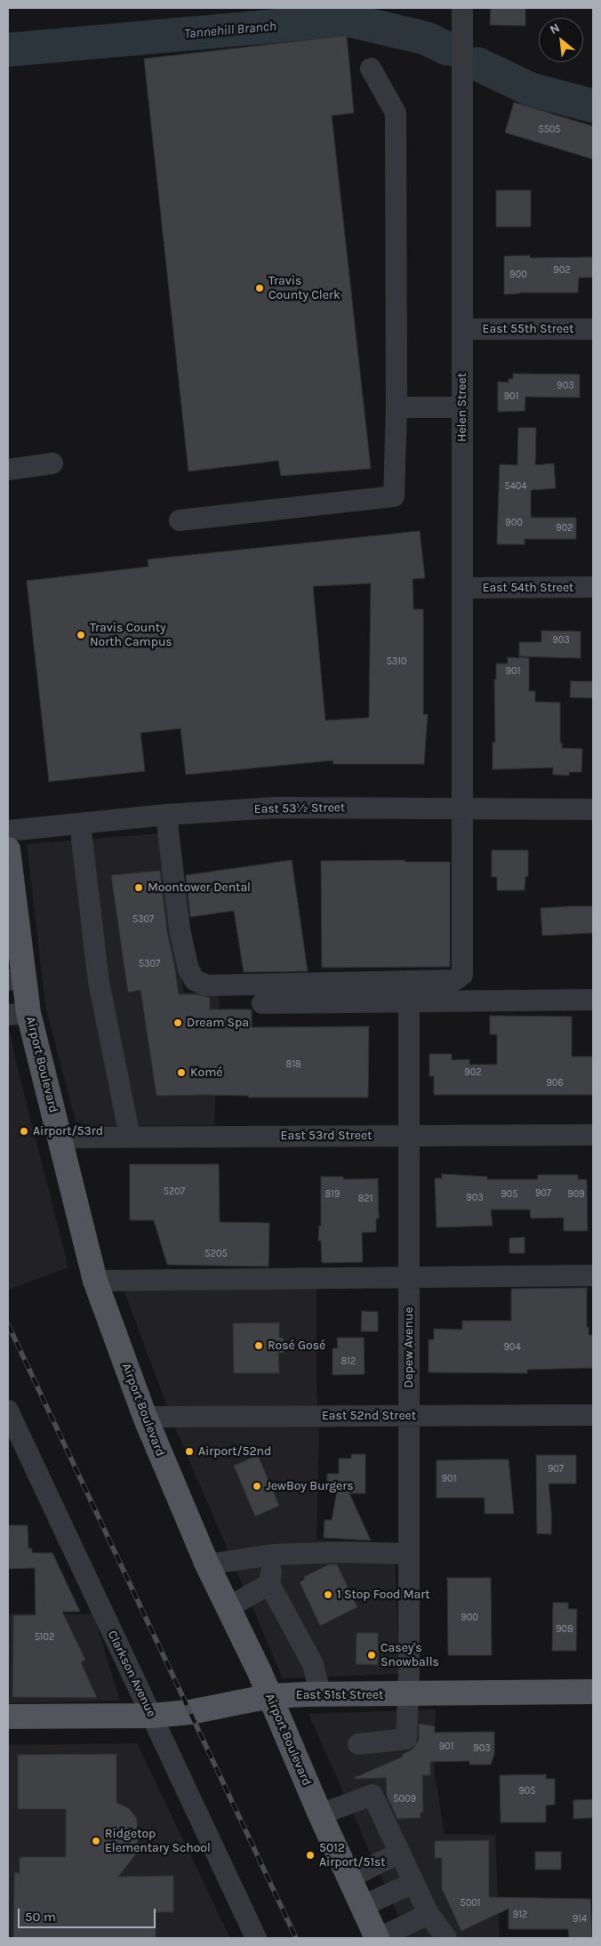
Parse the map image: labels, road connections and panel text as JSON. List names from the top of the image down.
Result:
{
  "streets": {
    "main road": ["Airport Boulevard", "East 51st Street"],
    "street": [
      "East 55th Street",
      "Helen Street",
      "East 54th Street",
      "East 53½ Street",
      "East 53rd Street",
      "Depew Avenue",
      "East 52nd Street",
      "Clarkson Avenue"
    ]
  },
  "crossings": [
    ["East 55th Street", "Helen Street"],
    ["Helen Street", "East 54th Street"],
    ["Helen Street", "East 53½ Street"],
    ["Airport Boulevard", "East 53rd Street"],
    ["Airport Boulevard", "East 52nd Street"],
    ["Airport Boulevard", "East 51st Street"],
    ["East 53rd Street", "Depew Avenue"],
    ["Depew Avenue", "East 52nd Street"],
    ["Depew Avenue", "East 51st Street"],
    ["Clarkson Avenue", "East 51st Street"]
  ],
  "water": ["Tannehill Branch"],
  "places": [
    "Travis County Clerk",
    "Travis County North Campus",
    "Moontower Dental",
    "Dream Spa",
    "Komé",
    "Airport/53rd",
    "Rosé Gosé",
    "Airport/52nd",
    "JewBoy Burgers",
    "1 Stop Food Mart",
    "Casey's Snowballs",
    "Ridgetop Elementary School",
    "5012 Airport/51st"
  ],
  "house_numbers": [
    "5505",
    "902",
    "900",
    "903",
    "901",
    "5404",
    "900",
    "902",
    "903",
    "5310",
    "901",
    "5307",
    "5307",
    "818",
    "902",
    "906",
    "5207",
    "907",
    "819",
    "905",
    "909",
    "903",
    "821",
    "5205",
    "904",
    "812",
    "907",
    "901",
    "900",
    "908",
    "5102",
    "901",
    "903",
    "905",
    "5009",
    "5001",
    "912",
    "914"
  ],
  "scale_bar": "50 m",
  "north": "top left"
}
